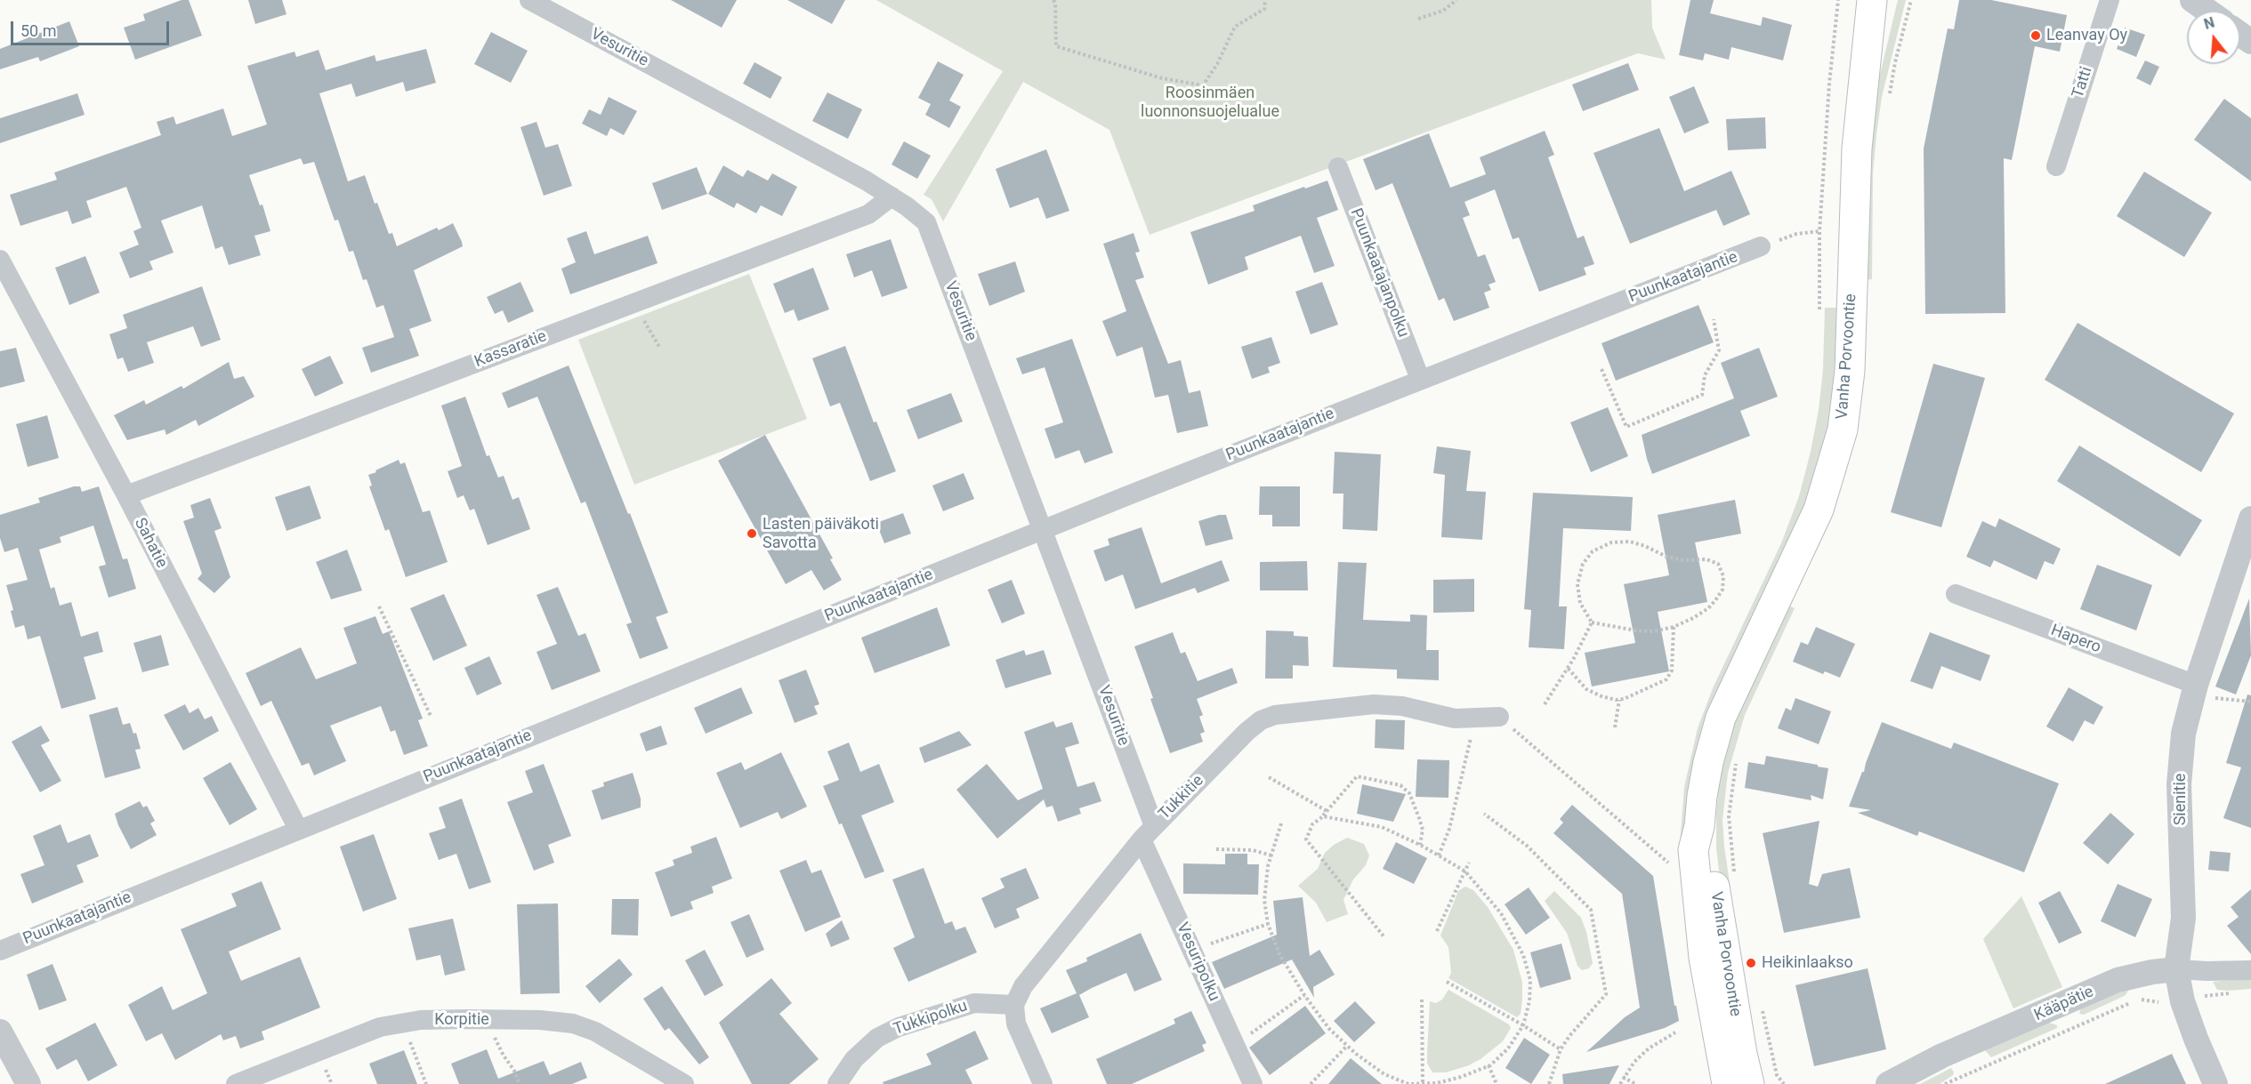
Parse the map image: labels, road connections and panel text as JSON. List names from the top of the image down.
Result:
{
  "streets": {
    "main road": ["Vanha Porvoontie"],
    "street": [
      "Vesuritie",
      "Tatti",
      "Puunkaatajanpolku",
      "Puunkaatajantie",
      "Kassaratie",
      "Sahatie",
      "Hapero",
      "Tukkitie",
      "Sienitie",
      "Vesuripolku",
      "Kääpätie",
      "Tukkipolku",
      "Korpitie"
    ]
  },
  "crossings": [
    ["Vesuritie", "Puunkaatajantie"],
    ["Vesuritie", "Kassaratie"],
    ["Vesuritie", "Tukkitie"],
    ["Vesuritie", "Vesuripolku"],
    ["Puunkaatajanpolku", "Puunkaatajantie"],
    ["Puunkaatajantie", "Sahatie"],
    ["Kassaratie", "Sahatie"],
    ["Hapero", "Sienitie"],
    ["Tukkitie", "Vesuripolku"],
    ["Tukkitie", "Tukkipolku"],
    ["Sienitie", "Kääpätie"]
  ],
  "parks": ["Roosinmäen luonnonsuojelualue"],
  "places": ["Leanvay Oy", "Lasten päiväkoti Savotta", "Heikinlaakso"],
  "scale_bar": "50 m",
  "north": "top"
}
